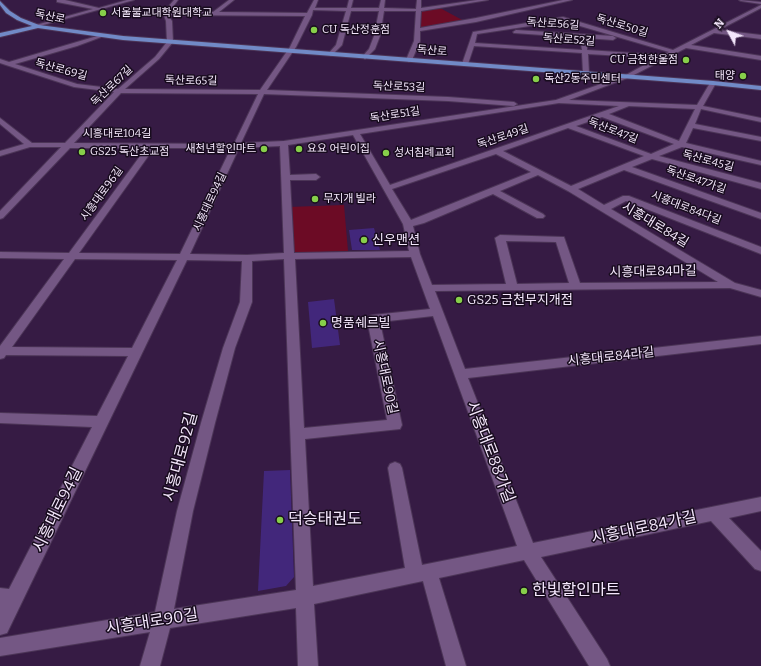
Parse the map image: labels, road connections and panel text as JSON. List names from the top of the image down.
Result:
{
  "streets": {
    "main road": ["독산로"],
    "street": [
      "독산로56길",
      "독산로50길",
      "독산로52길",
      "독산로69길",
      "독산로65길",
      "독산로67길",
      "독산로53길",
      "독산로51길",
      "독산로47길",
      "시흥대로104길",
      "독산로49길",
      "독산로45길",
      "독산로47가길",
      "시흥대로96길",
      "시흥대로94길",
      "시흥대로84다길",
      "시흥대로84길",
      "시흥대로84마길",
      "시흥대로84라길",
      "시흥대로90길",
      "시흥대로88가길",
      "시흥대로92길",
      "시흥대로84가길"
    ]
  },
  "crossings": [
    ["독산로", "독산로56길"],
    ["독산로", "독산로69길"],
    ["독산로", "독산로67길"],
    ["독산로", "독산로51길"],
    ["독산로56길", "독산로50길"],
    ["독산로56길", "독산로52길"],
    ["독산로69길", "독산로65길"],
    ["독산로69길", "독산로67길"],
    ["독산로65길", "독산로67길"],
    ["독산로65길", "독산로53길"],
    ["독산로67길", "시흥대로104길"],
    ["독산로53길", "독산로51길"],
    ["독산로51길", "시흥대로104길"],
    ["독산로51길", "독산로49길"],
    ["독산로51길", "시흥대로94길"],
    ["독산로51길", "시흥대로88가길"],
    ["독산로47길", "독산로49길"],
    ["독산로47길", "독산로45길"],
    ["독산로47길", "독산로47가길"],
    ["독산로47길", "시흥대로84길"],
    ["시흥대로104길", "시흥대로96길"],
    ["시흥대로104길", "시흥대로94길"],
    ["독산로49길", "시흥대로84길"],
    ["독산로49길", "시흥대로88가길"],
    ["시흥대로84다길", "시흥대로84길"],
    ["시흥대로84길", "시흥대로84마길"],
    ["시흥대로84마길", "시흥대로88가길"],
    ["시흥대로84라길", "시흥대로88가길"],
    ["시흥대로90길", "시흥대로88가길"],
    ["시흥대로90길", "시흥대로92길"],
    ["시흥대로90길", "시흥대로84가길"],
    ["시흥대로88가길", "시흥대로84가길"]
  ],
  "places": [
    "서울불교대학원대학교",
    "CU 독산정훈점",
    "CU 금천한울점",
    "태양",
    "독산2동주민센터",
    "새천년할인마트",
    "요요 어린이집",
    "GS25 독산초교점",
    "성서침례교회",
    "무지개 빌라",
    "신우맨션",
    "GS25 금천무지개점",
    "명품쉐르빌",
    "덕승태권도",
    "한빛할인마트"
  ],
  "north": "top left"
}
